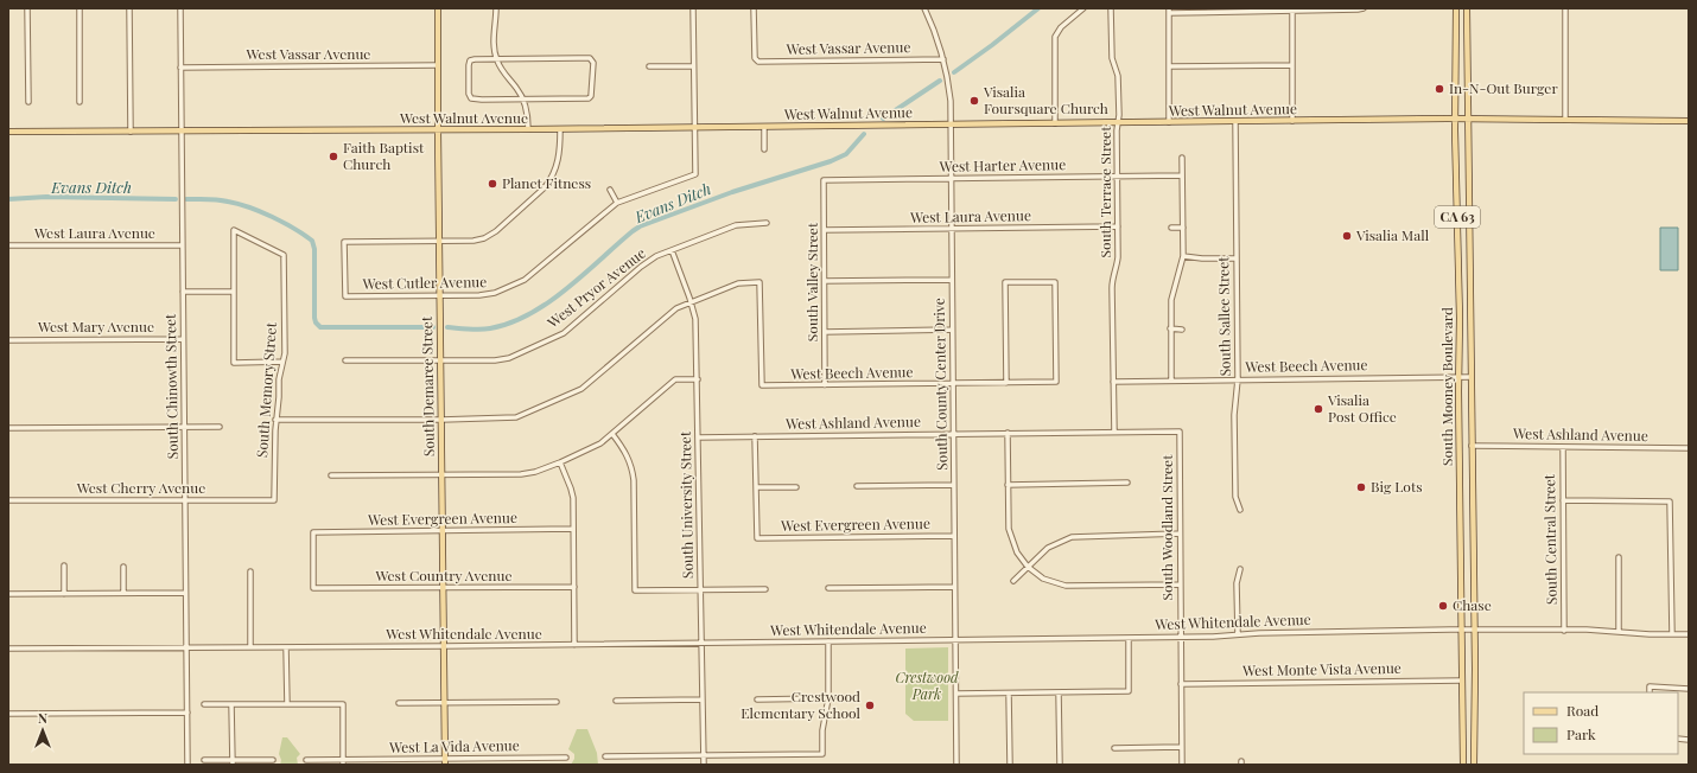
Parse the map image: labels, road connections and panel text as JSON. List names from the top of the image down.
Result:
{
  "streets": {
    "main road": [
      "West Walnut Avenue",
      "CA 63",
      "South Demaree Street",
      "South Mooney Boulevard"
    ],
    "street": [
      "West Vassar Avenue",
      "West Harter Avenue",
      "South Terrace Street",
      "West Laura Avenue",
      "South Valley Street",
      "West Cutler Avenue",
      "West Pryor Avenue",
      "South Sallee Street",
      "West Mary Avenue",
      "West Beech Avenue",
      "South County Center Drive",
      "South Chinowth Street",
      "South Memory Street",
      "West Ashland Avenue",
      "West Cherry Avenue",
      "South University Street",
      "West Evergreen Avenue",
      "South Woodland Street",
      "South Central Street",
      "West Country Avenue",
      "West Whitendale Avenue",
      "West Monte Vista Avenue",
      "West La Vida Avenue"
    ]
  },
  "crossings": [
    ["West Vassar Avenue", "South County Center Drive"],
    ["West Vassar Avenue", "South Chinowth Street"],
    ["West Vassar Avenue", "South Demaree Street"],
    ["West Walnut Avenue", "South Terrace Street"],
    ["West Walnut Avenue", "West Cutler Avenue"],
    ["West Walnut Avenue", "South Sallee Street"],
    ["West Walnut Avenue", "South County Center Drive"],
    ["West Walnut Avenue", "South Chinowth Street"],
    ["West Walnut Avenue", "South Demaree Street"],
    ["West Walnut Avenue", "South Mooney Boulevard"],
    ["West Harter Avenue", "South Terrace Street"],
    ["West Harter Avenue", "South Valley Street"],
    ["West Harter Avenue", "South County Center Drive"],
    ["South Terrace Street", "West Laura Avenue"],
    ["South Terrace Street", "West Beech Avenue"],
    ["South Terrace Street", "West Ashland Avenue"],
    ["West Laura Avenue", "South Valley Street"],
    ["West Laura Avenue", "South County Center Drive"],
    ["West Laura Avenue", "South Chinowth Street"],
    ["South Valley Street", "West Beech Avenue"],
    ["West Cutler Avenue", "South Demaree Street"],
    ["West Pryor Avenue", "South Demaree Street"],
    ["West Pryor Avenue", "South University Street"],
    ["South Sallee Street", "West Beech Avenue"],
    ["West Mary Avenue", "South Chinowth Street"],
    ["West Beech Avenue", "South County Center Drive"],
    ["West Beech Avenue", "South Mooney Boulevard"],
    ["West Beech Avenue", "South University Street"],
    ["South County Center Drive", "West Ashland Avenue"],
    ["South County Center Drive", "West Evergreen Avenue"],
    ["South County Center Drive", "West Whitendale Avenue"],
    ["South Chinowth Street", "West Cherry Avenue"],
    ["South Chinowth Street", "West Whitendale Avenue"],
    ["South Demaree Street", "West Evergreen Avenue"],
    ["South Demaree Street", "West Country Avenue"],
    ["South Demaree Street", "West Whitendale Avenue"],
    ["South Demaree Street", "West La Vida Avenue"],
    ["South Mooney Boulevard", "West Ashland Avenue"],
    ["South Mooney Boulevard", "West Whitendale Avenue"],
    ["South Mooney Boulevard", "West Monte Vista Avenue"],
    ["South Memory Street", "West Cherry Avenue"],
    ["West Ashland Avenue", "South University Street"],
    ["West Ashland Avenue", "South Woodland Street"],
    ["West Ashland Avenue", "South Central Street"],
    ["South University Street", "West Whitendale Avenue"],
    ["West Evergreen Avenue", "West Country Avenue"],
    ["South Woodland Street", "West Whitendale Avenue"],
    ["South Woodland Street", "West Monte Vista Avenue"],
    ["South Central Street", "West Whitendale Avenue"]
  ],
  "water": ["Evans Ditch"],
  "parks": ["Crestwood Park"],
  "places": [
    "In-N-Out Burger",
    "Visalia Foursquare Church",
    "Faith Baptist Church",
    "Planet Fitness",
    "Visalia Mall",
    "Visalia Post Office",
    "Big Lots",
    "Chase",
    "Crestwood Elementary School"
  ],
  "legend": ["Road", "Park"],
  "north": "top"
}
